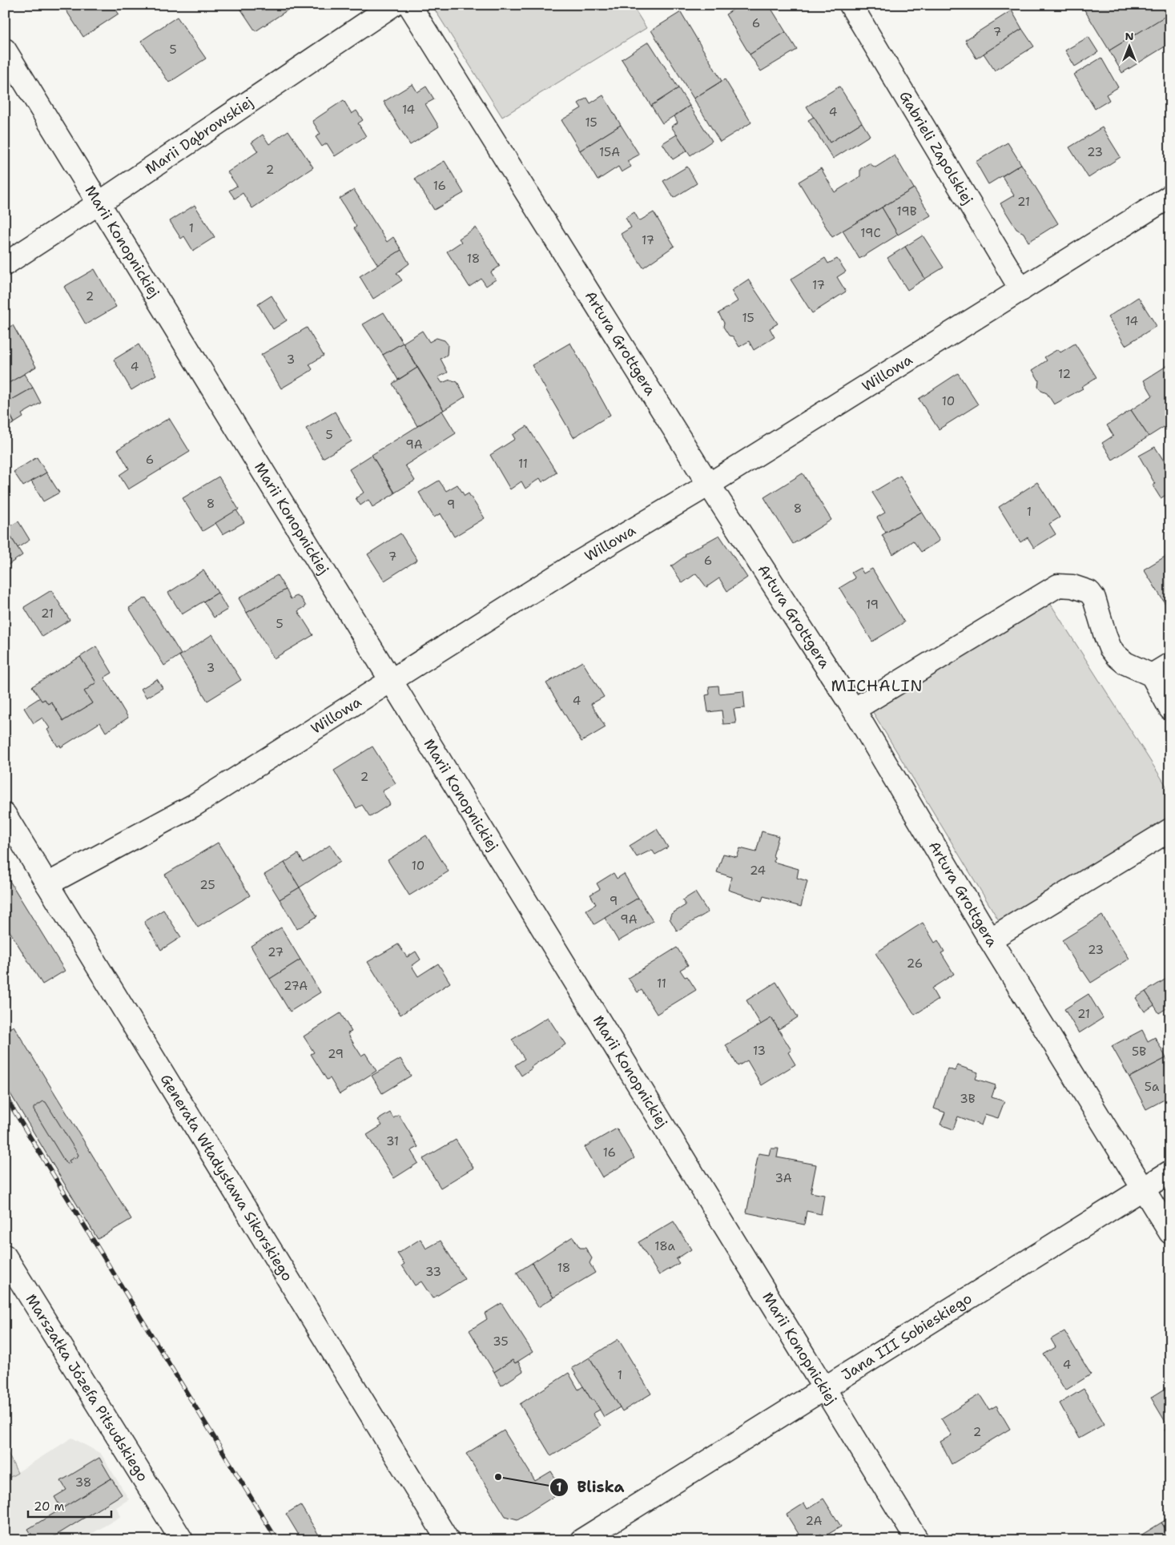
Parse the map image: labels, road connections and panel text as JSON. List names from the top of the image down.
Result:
{
  "streets": {
    "street": [
      "Marii Dąbrowskiej",
      "Gabrieli Zapolskiej",
      "Marii Konopnickiej",
      "Artura Grottgera",
      "Willowa",
      "Generała Władysława Sikorskiego",
      "Jana III Sobieskiego",
      "Marszałka Józefa Piłsudskiego"
    ]
  },
  "crossings": [
    ["Marii Dąbrowskiej", "Marii Konopnickiej"],
    ["Gabrieli Zapolskiej", "Willowa"],
    ["Marii Konopnickiej", "Willowa"],
    ["Marii Konopnickiej", "Jana III Sobieskiego"],
    ["Artura Grottgera", "Willowa"],
    ["Artura Grottgera", "Jana III Sobieskiego"],
    ["Willowa", "Generała Władysława Sikorskiego"]
  ],
  "districts": ["MICHALIN"],
  "places": ["Bliska"],
  "house_numbers": [
    "6",
    "7",
    "5",
    "14",
    "4",
    "15",
    "15A",
    "23",
    "2",
    "16",
    "21",
    "19B",
    "1",
    "19C",
    "17",
    "18",
    "17",
    "2",
    "15",
    "14",
    "3",
    "4",
    "12",
    "10",
    "5",
    "9A",
    "6",
    "11",
    "8",
    "9",
    "8",
    "1",
    "7",
    "6",
    "19",
    "21",
    "5",
    "3",
    "4",
    "2",
    "10",
    "24",
    "25",
    "9",
    "9A",
    "23",
    "27",
    "26",
    "11",
    "27A",
    "21",
    "13",
    "5B",
    "29",
    "5a",
    "3B",
    "31",
    "16",
    "3A",
    "18a",
    "18",
    "33",
    "35",
    "4",
    "1",
    "2",
    "38",
    "2A"
  ],
  "scale_bar": "20 m",
  "north": "top"
}
